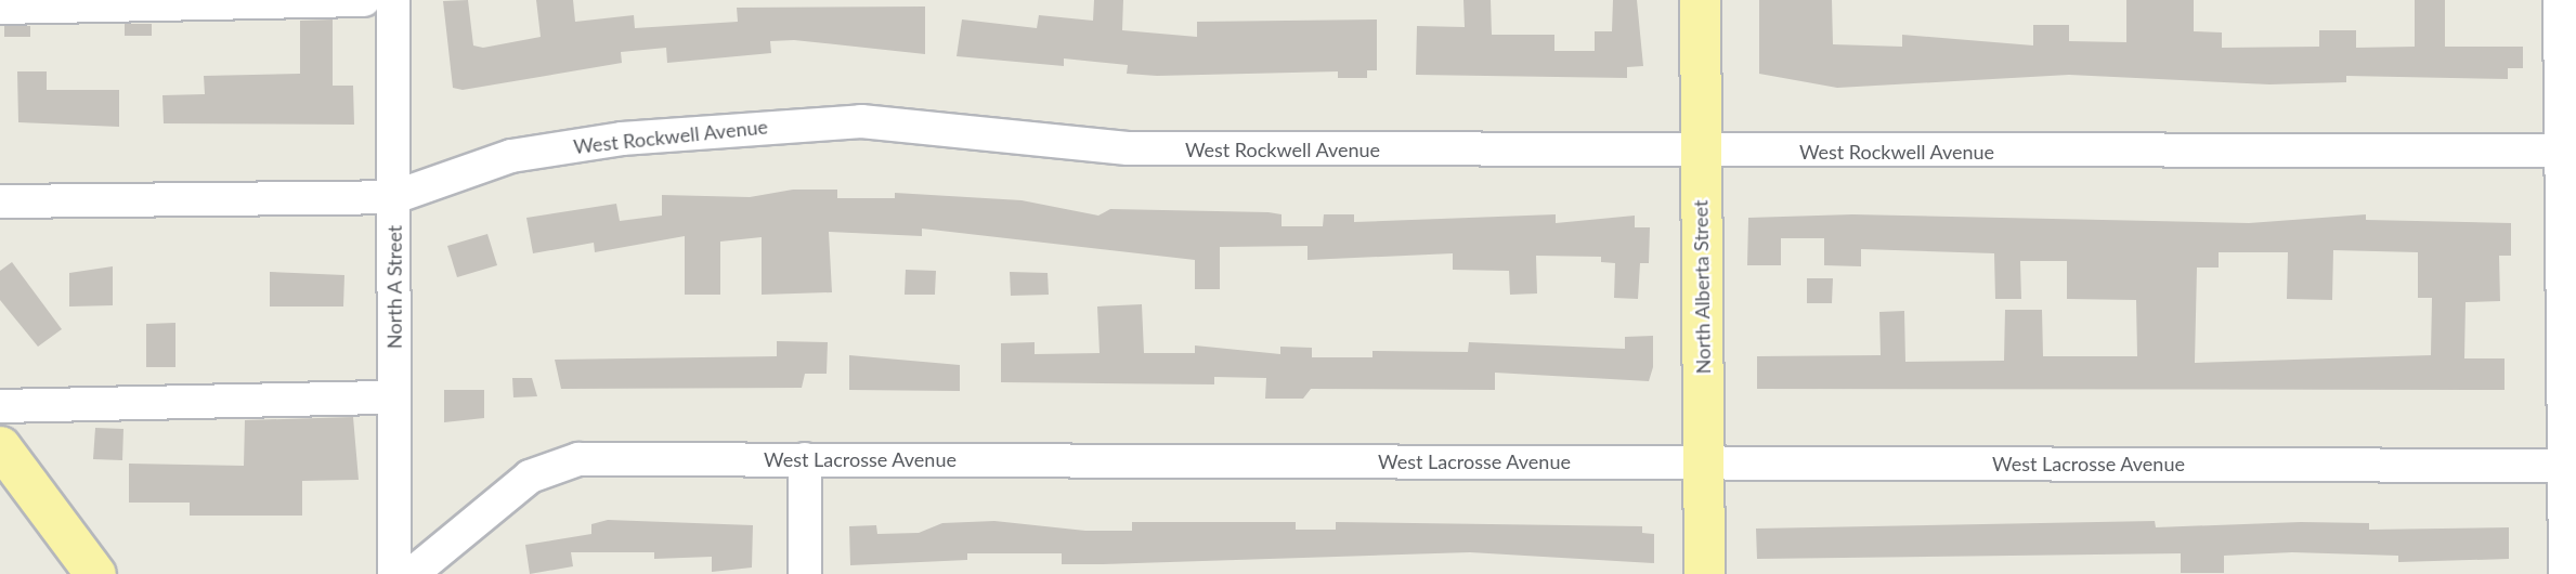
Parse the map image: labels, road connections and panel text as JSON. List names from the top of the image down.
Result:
{
  "streets": {
    "main road": ["North Alberta Street"],
    "street": ["West Rockwell Avenue", "North A Street", "West Lacrosse Avenue"]
  },
  "crossings": [
    ["West Rockwell Avenue", "North A Street"],
    ["West Rockwell Avenue", "North Alberta Street"],
    ["North Alberta Street", "West Lacrosse Avenue"]
  ]
}
